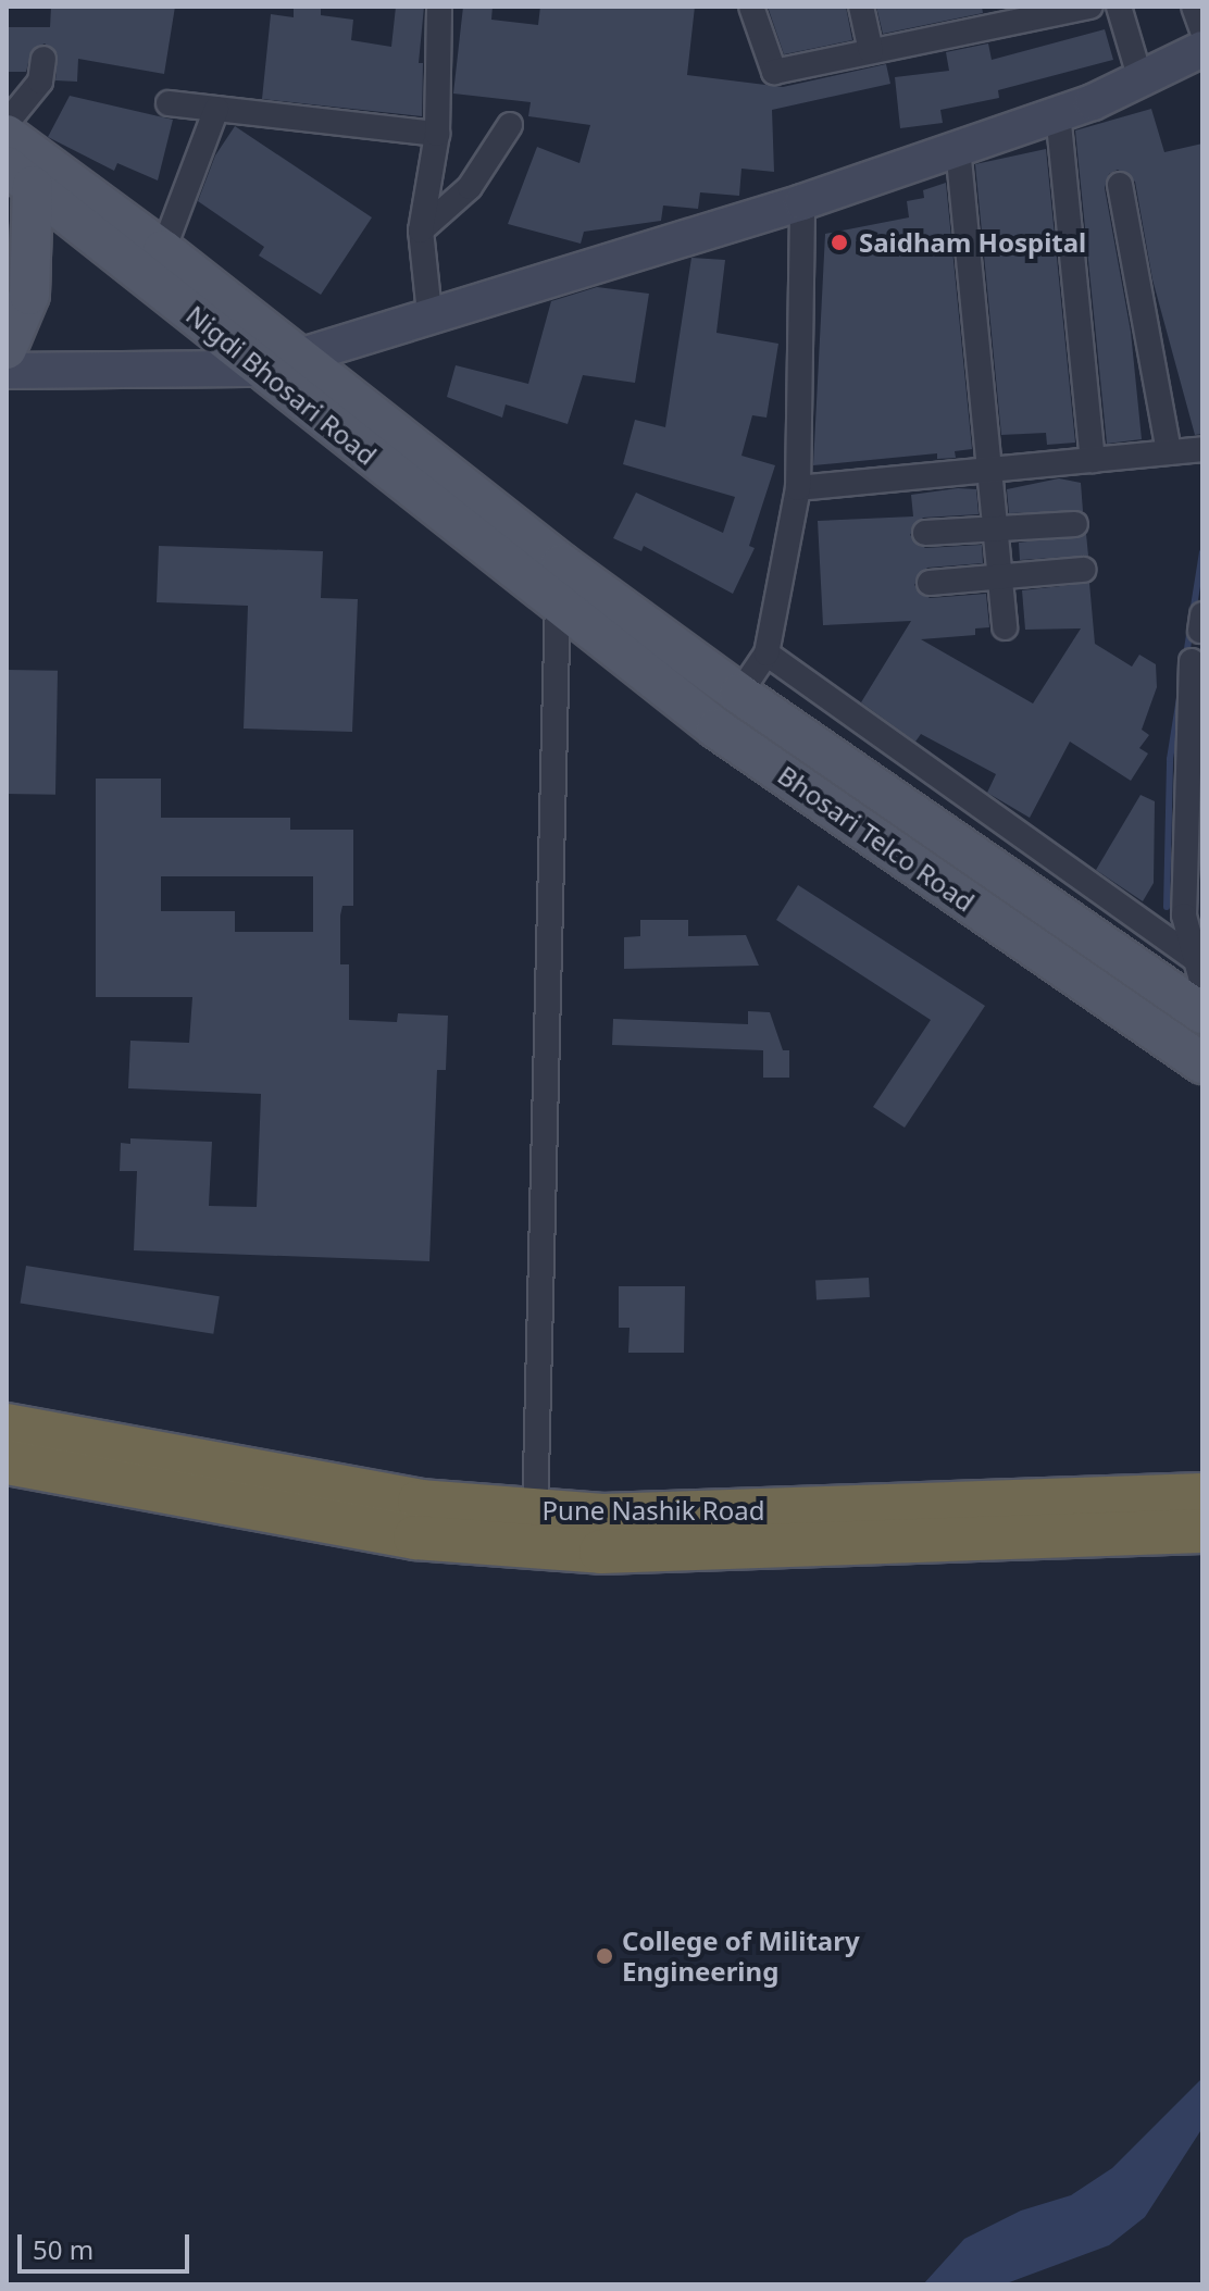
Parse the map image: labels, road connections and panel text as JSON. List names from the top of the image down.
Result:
{
  "streets": {
    "highway": ["Pune Nashik Road"],
    "main road": ["Nigdi Bhosari Road", "Bhosari Telco Road"]
  },
  "crossings": [
    ["Nigdi Bhosari Road", "Bhosari Telco Road"]
  ],
  "places": ["Saidham Hospital", "College of Military Engineering"],
  "scale_bar": "50 m"
}
